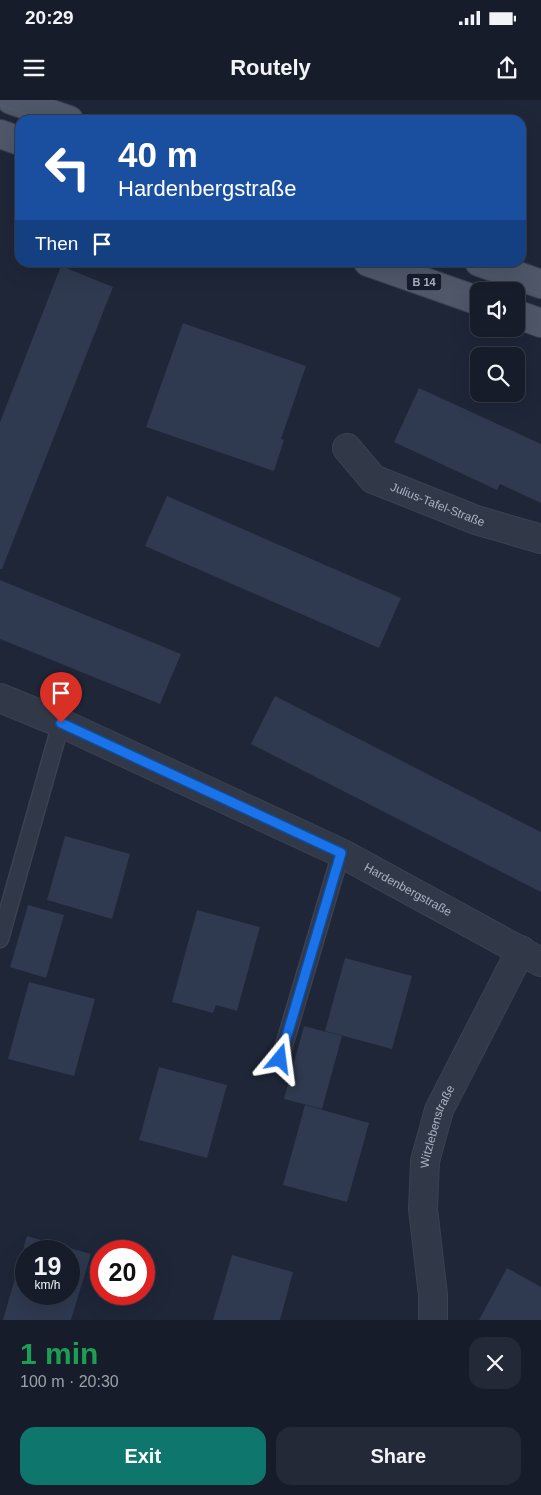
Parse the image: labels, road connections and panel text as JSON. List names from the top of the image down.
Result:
{
  "streets": {
    "main road": ["B 14"],
    "street": ["Julius-Tafel-Straße", "Hardenbergstraße", "Witzlebenstraße"]
  },
  "crossings": [
    ["Hardenbergstraße", "Witzlebenstraße"]
  ],
  "page": {
    "status": "20:29",
    "header": "Routely",
    "turn": ["40 m", "Hardenbergstraße"],
    "then": "Then",
    "speed": "19 km/h",
    "limit": "20",
    "heading": ["1 min", "100 m · 20:30"],
    "buttons": ["Exit", "Share"]
  }
}
